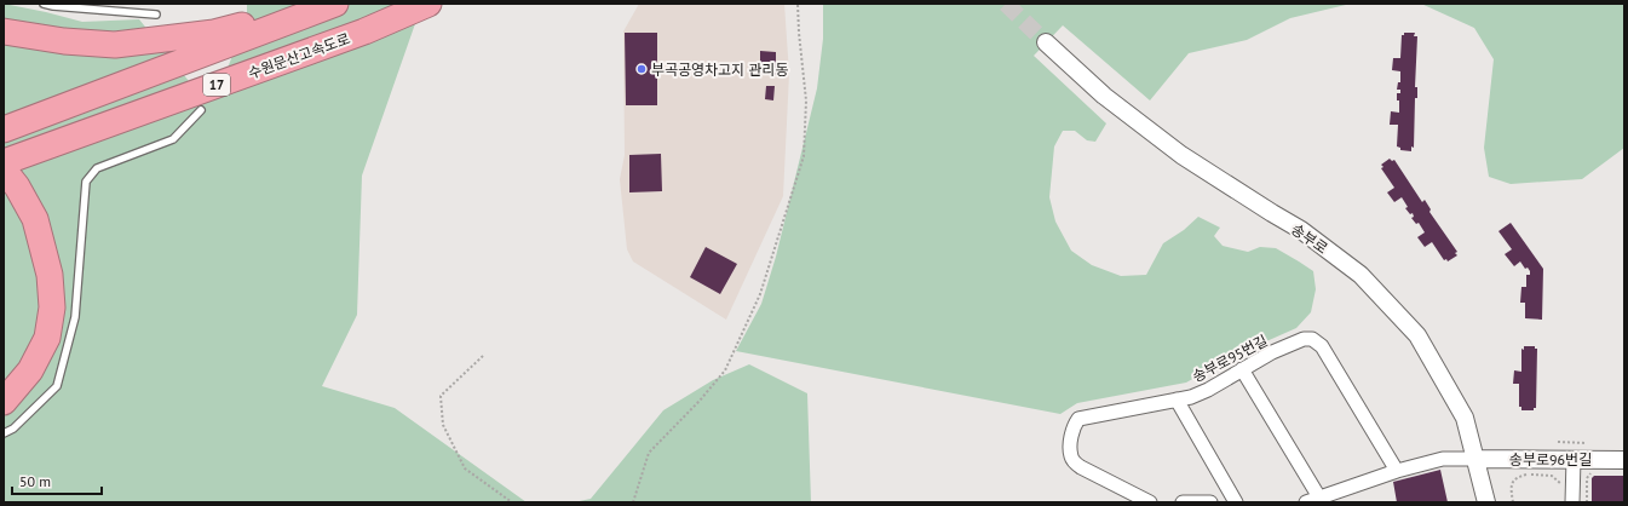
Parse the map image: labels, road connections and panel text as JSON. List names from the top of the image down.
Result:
{
  "streets": {
    "highway": ["수원문산고속도로", "17"],
    "street": ["송부로", "송부로95번길", "송부로96번길"]
  },
  "places": ["부곡공영차고지 관리동"],
  "scale_bar": "50 m"
}
